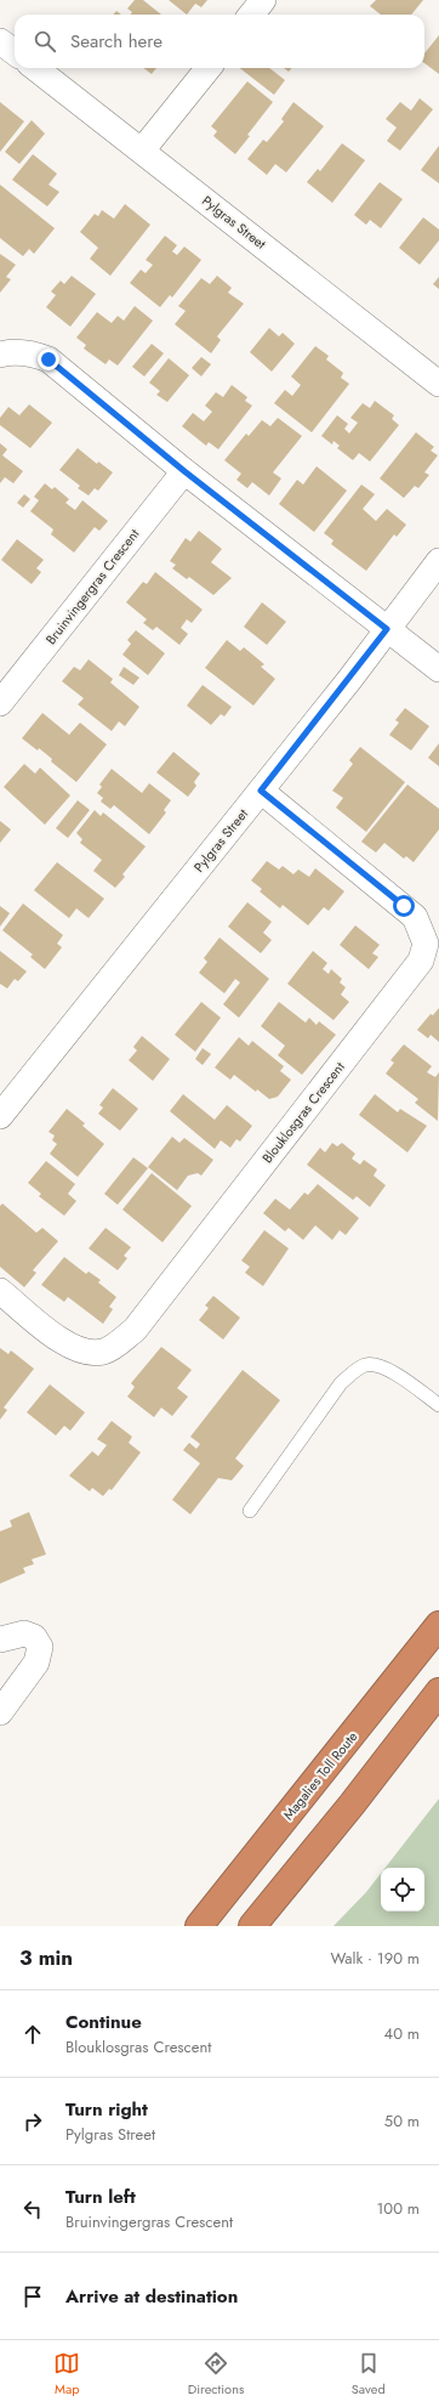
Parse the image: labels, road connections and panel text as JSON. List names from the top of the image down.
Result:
{
  "streets": {
    "highway": ["Magalies Toll Route"],
    "street": ["Pylgras Street", "Bruinvingergras Crescent", "Blouklosgras Crescent"]
  },
  "crossings": [
    ["Pylgras Street", "Blouklosgras Crescent"]
  ],
  "page": {
    "search": "Search here",
    "heading": ["3 min", "Walk · 190 m"],
    "list": [
      ["Continue", "Blouklosgras Crescent", "40 m"],
      ["Turn right", "Pylgras Street", "50 m"],
      ["Turn left", "Bruinvingergras Crescent", "100 m"],
      "Arrive at destination"
    ],
    "nav": ["Map", "Directions", "Saved"]
  }
}
